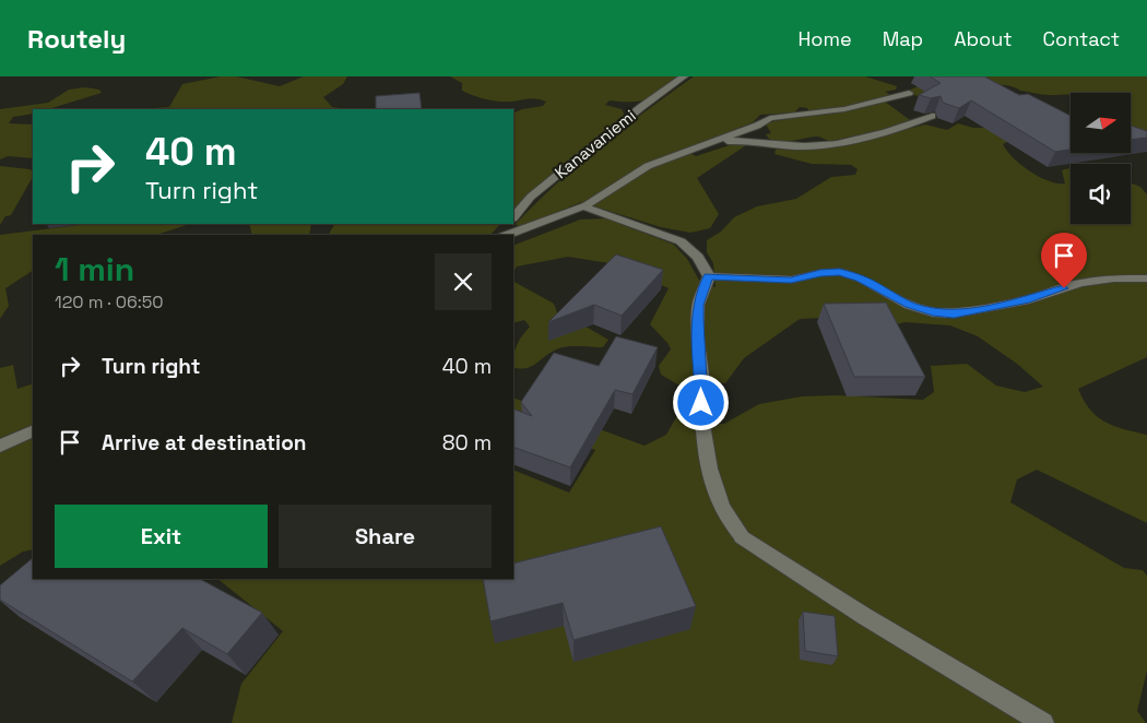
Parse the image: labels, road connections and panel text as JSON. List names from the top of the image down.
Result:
{
  "streets": {
    "street": ["Kanavaniemi"]
  },
  "north": "right",
  "page": {
    "header": "Routely",
    "nav": [
      "Home",
      "Map",
      "About",
      "Contact"
    ],
    "turn": ["40 m", "Turn right"],
    "heading": ["1 min", "120 m · 06:50"],
    "list": [
      {
        "name": "Turn right",
        "value": "40 m"
      },
      {
        "name": "Arrive at destination",
        "value": "80 m"
      }
    ],
    "buttons": ["Exit", "Share"]
  }
}
